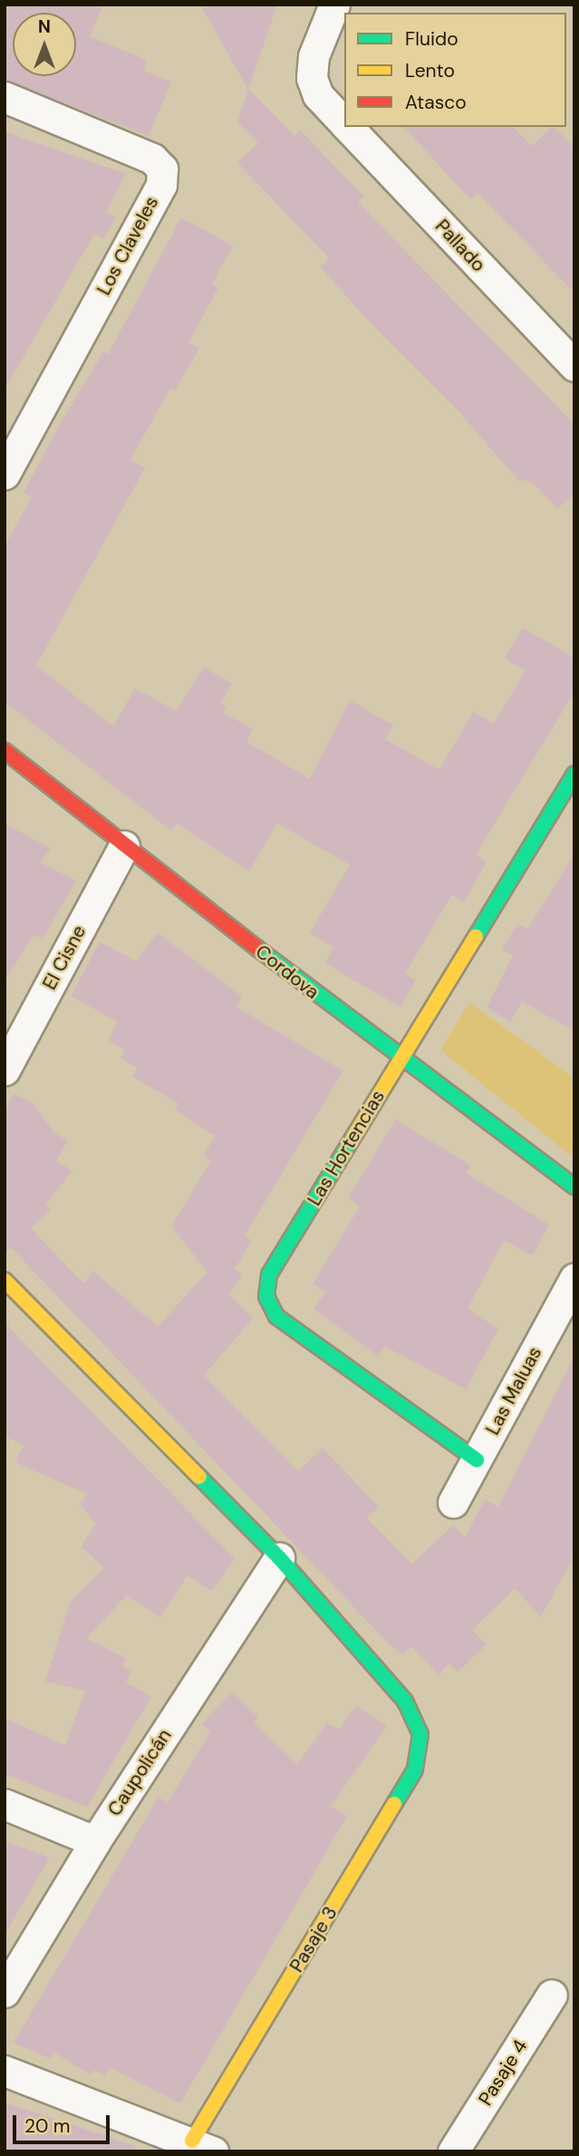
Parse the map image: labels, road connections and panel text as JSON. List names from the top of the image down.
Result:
{
  "streets": {
    "street": [
      "Los Claveles",
      "Pallado",
      "El Cisne",
      "Cordova",
      "Las Hortencias",
      "Las Maluas",
      "Caupolicán",
      "Pasaje 3",
      "Pasaje 4"
    ]
  },
  "crossings": [
    ["El Cisne", "Cordova"],
    ["Cordova", "Las Hortencias"],
    ["Las Hortencias", "Las Maluas"],
    ["Caupolicán", "Pasaje 3"]
  ],
  "legend": ["Fluido", "Lento", "Atasco"],
  "scale_bar": "20 m",
  "north": "top"
}
